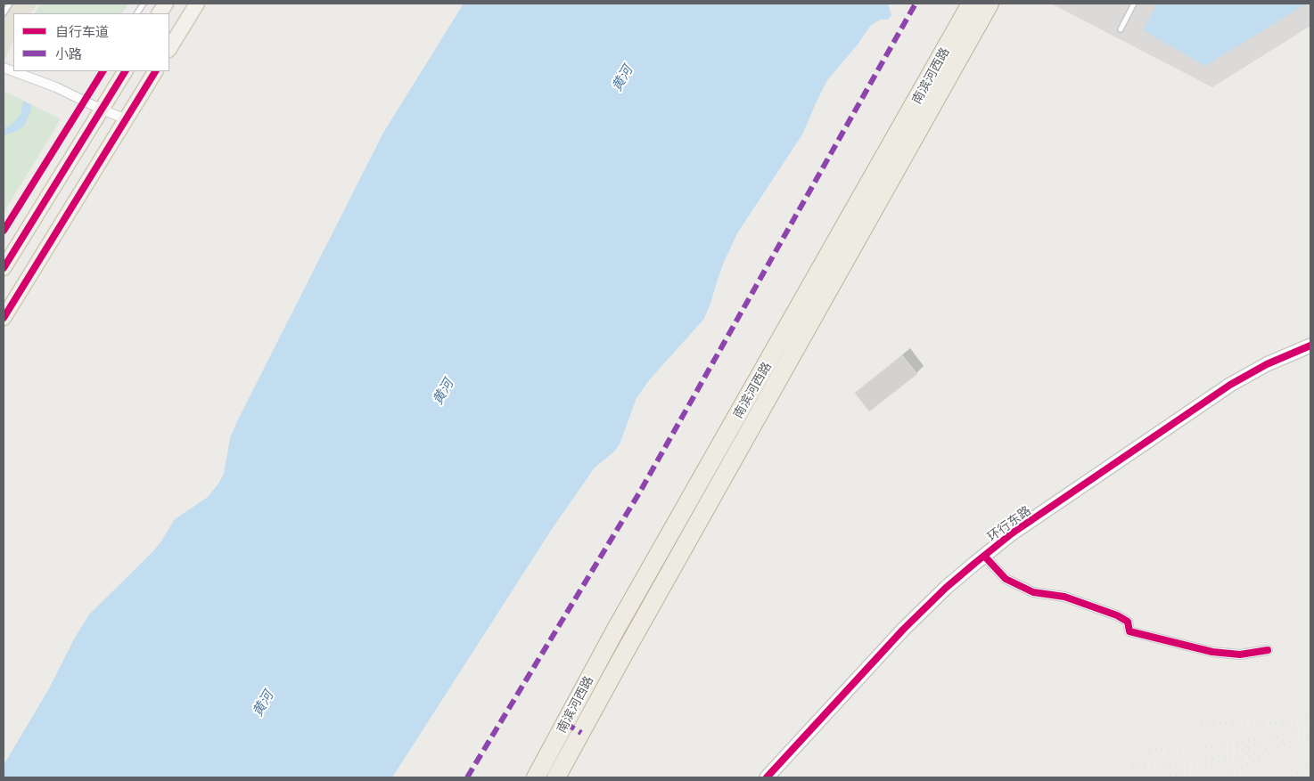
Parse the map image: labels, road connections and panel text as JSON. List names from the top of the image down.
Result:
{
  "streets": {
    "highway": ["南滨河西路"],
    "street": ["环行东路"]
  },
  "water": ["黄河"],
  "legend": ["自行车道", "小路"]
}
